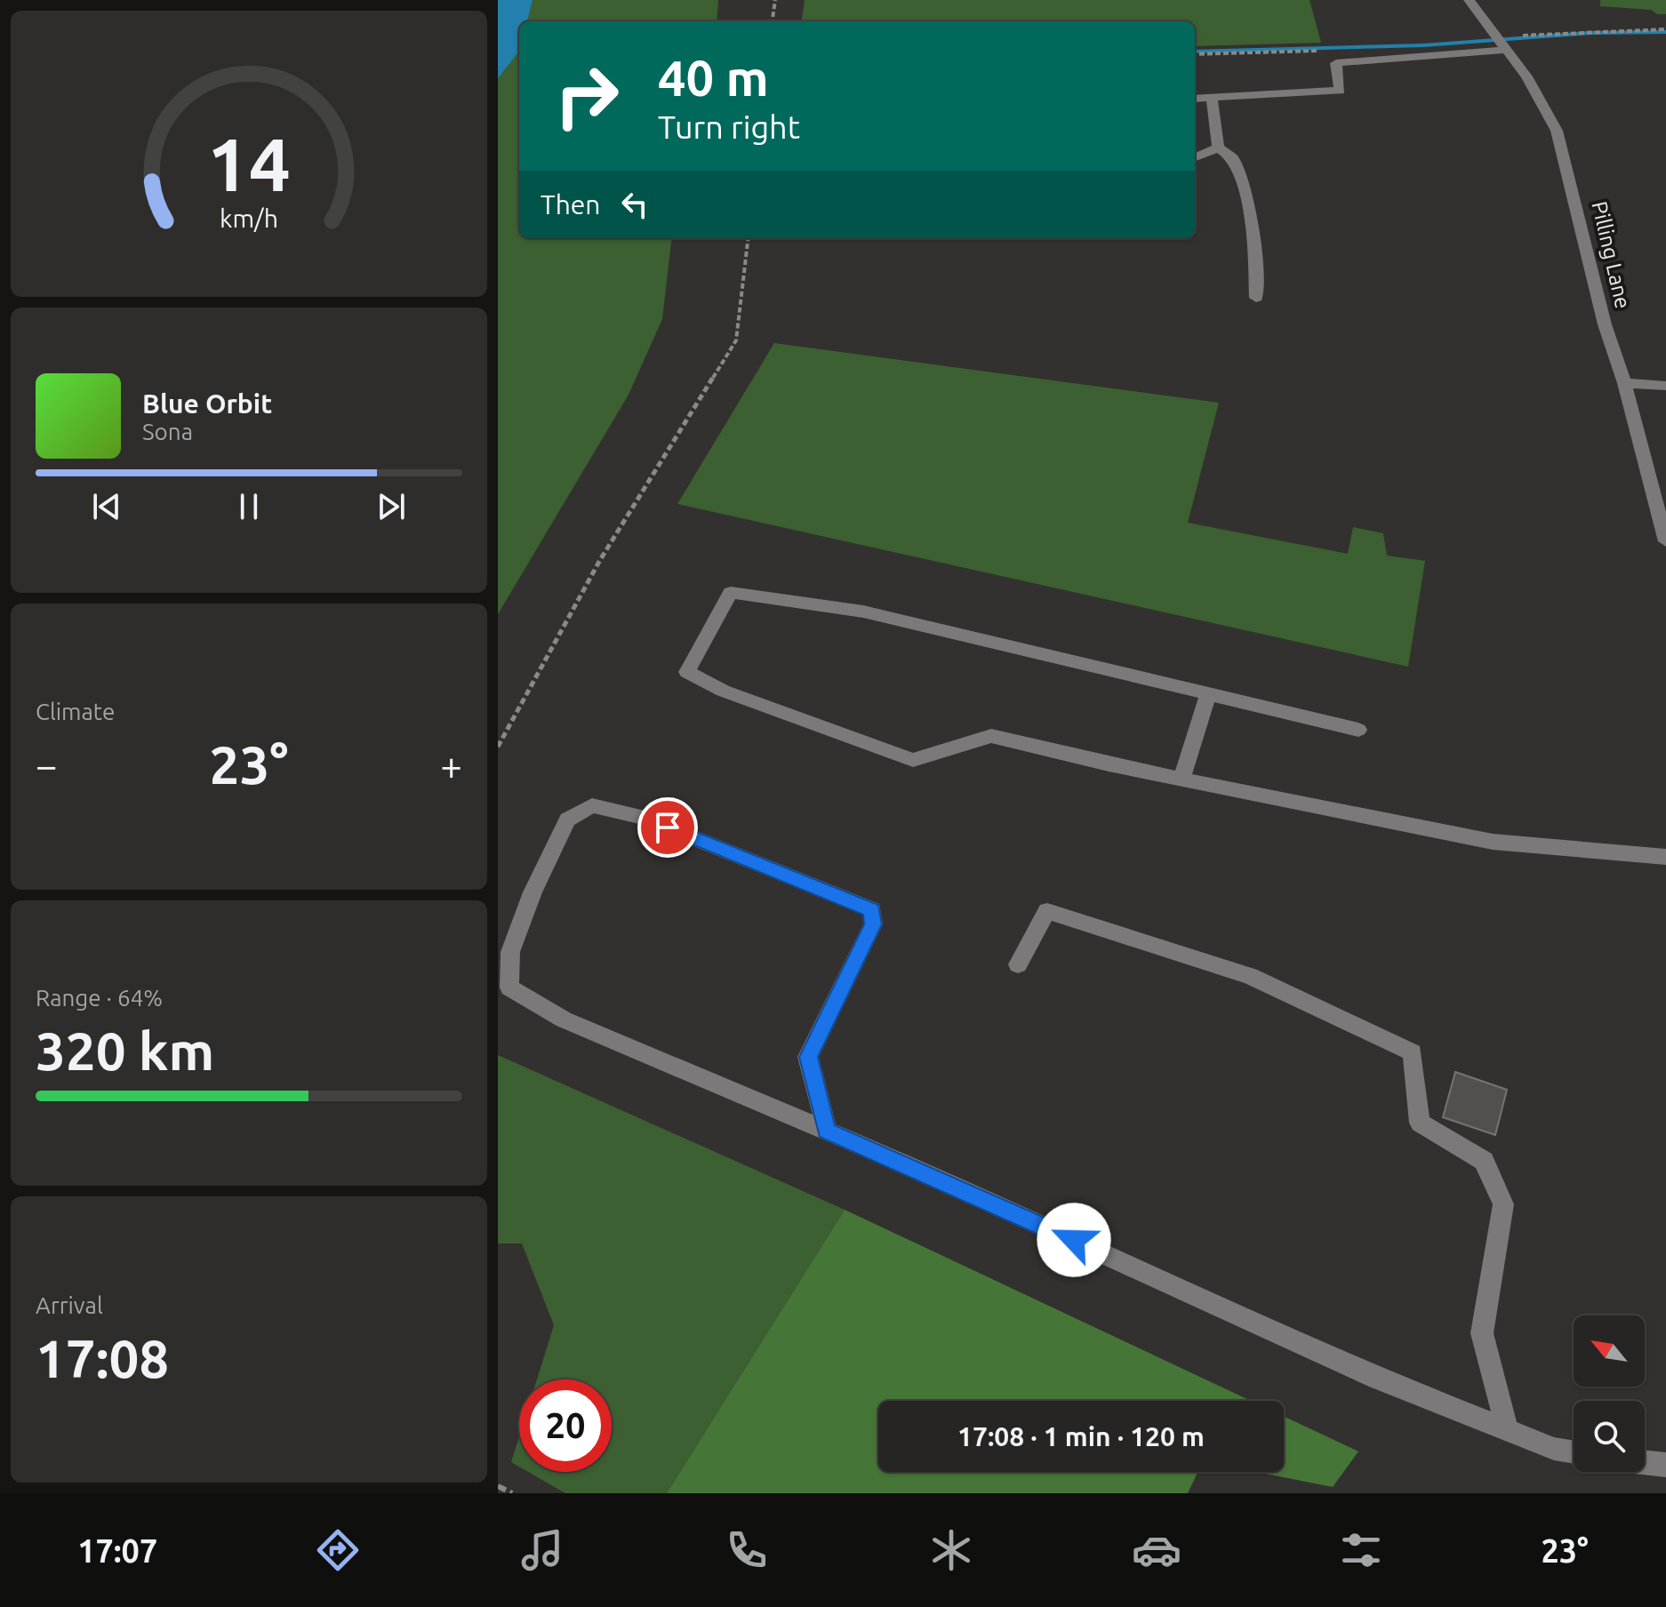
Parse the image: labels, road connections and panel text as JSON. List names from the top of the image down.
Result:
{
  "streets": {
    "street": ["Pilling Lane"]
  },
  "north": "top left",
  "page": {
    "turn": ["40 m", "Turn right"],
    "then": "Then",
    "song": ["Blue Orbit", "Sona"],
    "tile": [
      "Climate",
      ["Range · 64%", "320 km"],
      ["Arrival", "17:08"]
    ],
    "heat": ["−", "23°", "+"],
    "limit": "20",
    "trip": "17:08 · 1 min · 120 m",
    "tabs": ["17:07", "23°"],
    "gauge": ["14", "km/h"]
  }
}
